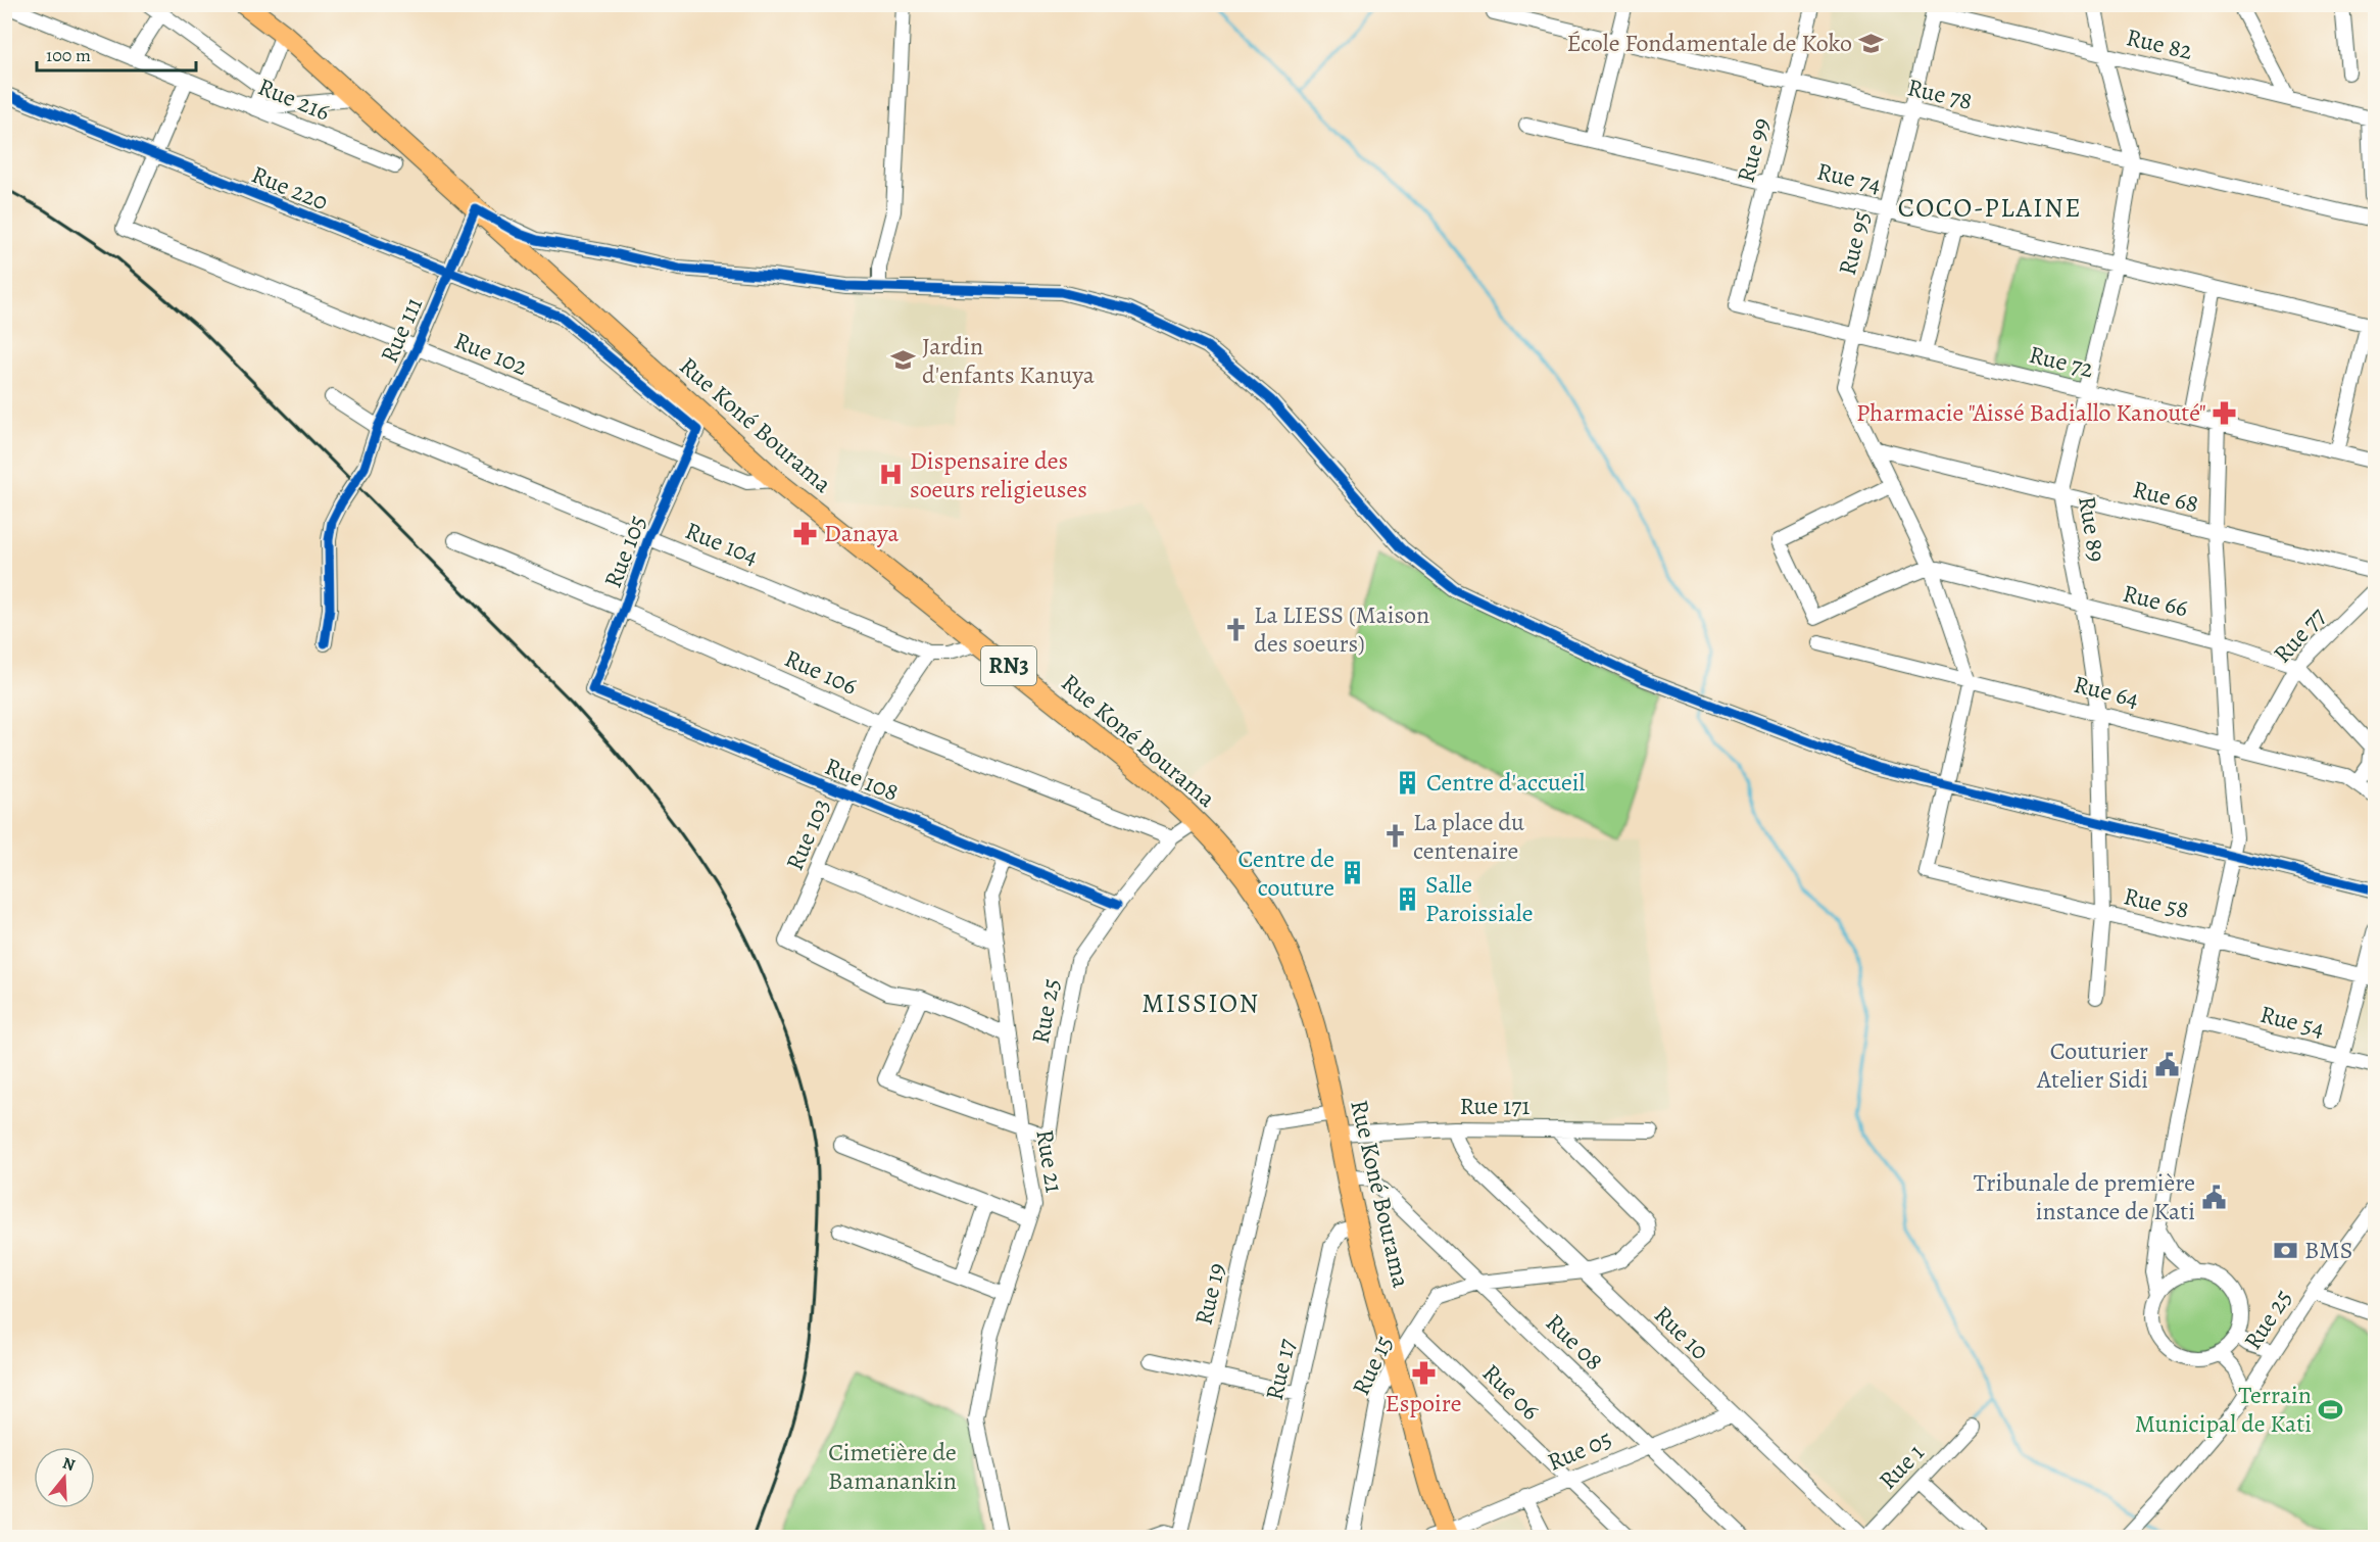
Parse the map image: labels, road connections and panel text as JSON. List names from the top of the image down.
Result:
{
  "streets": {
    "highway": ["Rue Koné Bourama", "RN3"],
    "street": [
      "Rue 82",
      "Rue 78",
      "Rue 216",
      "Rue 99",
      "Rue 74",
      "Rue 220",
      "Rue 95",
      "Rue 111",
      "Rue 102",
      "Rue 72",
      "Rue 68",
      "Rue 89",
      "Rue 104",
      "Rue 105",
      "Rue 66",
      "Rue 77",
      "Rue 106",
      "Rue 64",
      "Rue 108",
      "Rue 103",
      "Rue 58",
      "Rue 25",
      "Rue 54",
      "Rue 171",
      "Rue 21",
      "Rue 19",
      "Rue 10",
      "Rue 08",
      "Rue 15",
      "Rue 17",
      "Rue 06",
      "Rue 05",
      "Rue 1"
    ]
  },
  "crossings": [
    ["Rue 82", "Rue 95"],
    ["Rue 82", "Rue 89"],
    ["Rue 78", "Rue 99"],
    ["Rue 78", "Rue 95"],
    ["Rue 78", "Rue 89"],
    ["Rue 99", "Rue 74"],
    ["Rue 99", "Rue 72"],
    ["Rue 74", "Rue 95"],
    ["Rue 74", "Rue 89"],
    ["Rue 220", "Rue 111"],
    ["Rue 220", "Rue 102"],
    ["Rue 220", "Rue 105"],
    ["Rue 95", "Rue 72"],
    ["Rue 95", "Rue 68"],
    ["Rue 111", "Rue 102"],
    ["Rue 111", "Rue Koné Bourama"],
    ["Rue 111", "Rue 104"],
    ["Rue 102", "Rue Koné Bourama"],
    ["Rue 102", "Rue 105"],
    ["Rue 72", "Rue 89"],
    ["Rue Koné Bourama", "Rue 104"],
    ["Rue Koné Bourama", "Rue 25"],
    ["Rue Koné Bourama", "Rue 171"],
    ["Rue Koné Bourama", "Rue 19"],
    ["Rue Koné Bourama", "Rue 08"],
    ["Rue Koné Bourama", "Rue 15"],
    ["Rue Koné Bourama", "Rue 17"],
    ["Rue Koné Bourama", "Rue 05"],
    ["Rue 68", "Rue 89"],
    ["Rue 89", "Rue 66"],
    ["Rue 89", "Rue 64"],
    ["Rue 89", "Rue 58"],
    ["Rue 104", "Rue 105"],
    ["Rue 104", "Rue 103"],
    ["Rue 105", "Rue 106"],
    ["Rue 105", "Rue 108"],
    ["Rue 66", "Rue 77"],
    ["Rue 77", "Rue 64"],
    ["Rue 106", "Rue 103"],
    ["Rue 106", "Rue 25"],
    ["Rue 108", "Rue 103"],
    ["Rue 108", "Rue 25"],
    ["Rue 108", "Rue 21"],
    ["Rue 25", "Rue 21"],
    ["Rue 171", "Rue 10"],
    ["Rue 171", "Rue 15"],
    ["Rue 10", "Rue 15"],
    ["Rue 10", "Rue 05"],
    ["Rue 10", "Rue 1"],
    ["Rue 08", "Rue 15"],
    ["Rue 08", "Rue 05"],
    ["Rue 15", "Rue 06"],
    ["Rue 06", "Rue 05"]
  ],
  "districts": ["COCO-PLAINE", "MISSION"],
  "parks": ["Cimetière de Bamanankin"],
  "places": {
    "school or university": ["École Fondamentale de Koko", "Jardin d'enfants Kanuya"],
    "pharmacy": ["Pharmacie \"Aissé Badiallo Kanouté\"", "Danaya", "Espoire"],
    "hospital": ["Dispensaire des soeurs religieuses"],
    "church": ["La LIESS (Maison des soeurs)", "La place du centenaire"],
    "building": ["Centre d'accueil", "Centre de couture", "Salle Paroissiale"],
    "public building": ["Couturier Atelier Sidi", "Tribunale de première instance de Kati"],
    "bank": ["BMS"],
    "sports": ["Terrain Municipal de Kati"]
  },
  "scale_bar": "100 m",
  "north": "top"
}
